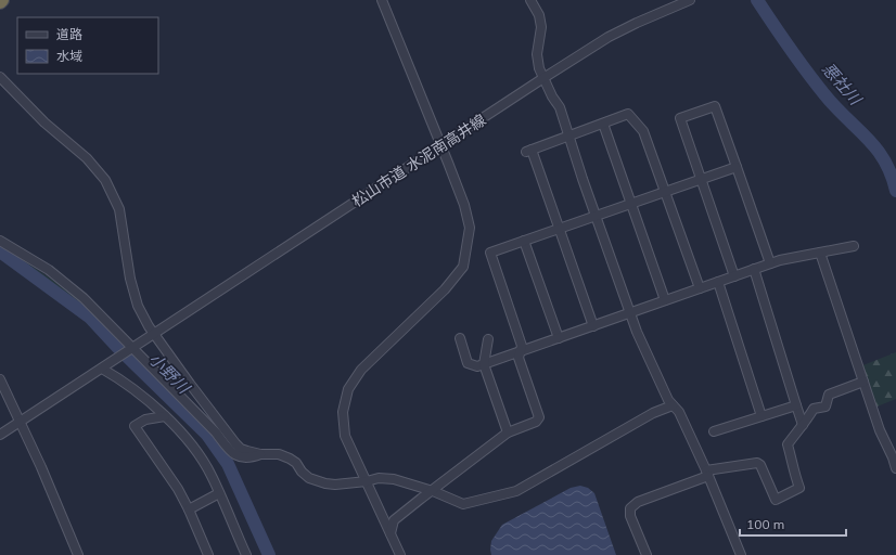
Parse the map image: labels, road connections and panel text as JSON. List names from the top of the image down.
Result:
{
  "streets": {
    "street": ["松山市道 水泥南高井線"]
  },
  "water": ["悪社川", "小野川"],
  "legend": ["道路", "水域"],
  "scale_bar": "100 m"
}
